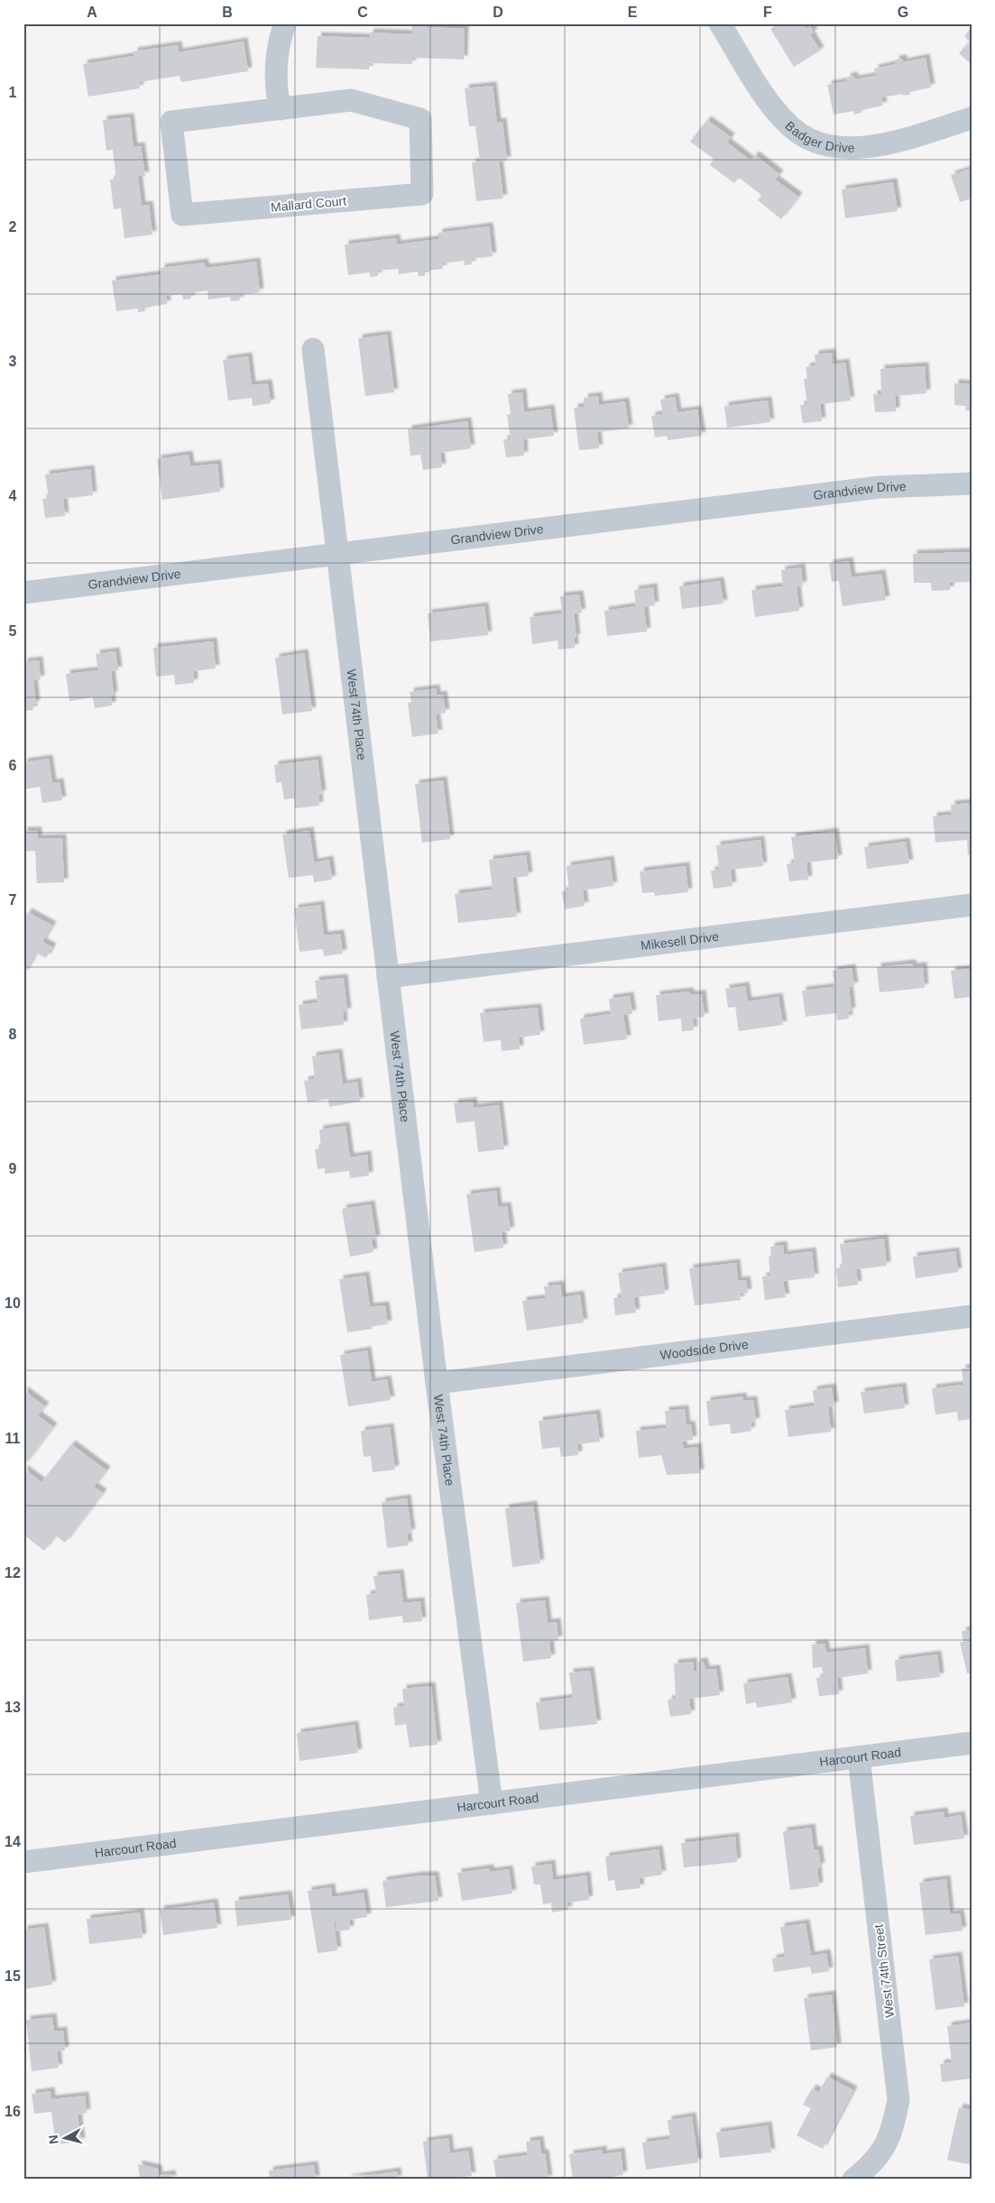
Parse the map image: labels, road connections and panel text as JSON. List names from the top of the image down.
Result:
{
  "streets": {
    "street": [
      "Badger Drive",
      "Mallard Court",
      "Grandview Drive",
      "West 74th Place",
      "Mikesell Drive",
      "Woodside Drive",
      "Harcourt Road",
      "West 74th Street"
    ]
  },
  "crossings": [
    ["Grandview Drive", "West 74th Place"],
    ["West 74th Place", "Mikesell Drive"],
    ["West 74th Place", "Woodside Drive"],
    ["West 74th Place", "Harcourt Road"],
    ["Harcourt Road", "West 74th Street"]
  ],
  "north": "left",
  "grid": {
    "columns": [
      "A",
      "B",
      "C",
      "D",
      "E",
      "F",
      "G"
    ],
    "rows": [
      "1",
      "2",
      "3",
      "4",
      "5",
      "6",
      "7",
      "8",
      "9",
      "10",
      "11",
      "12",
      "13",
      "14",
      "15",
      "16"
    ]
  }
}
